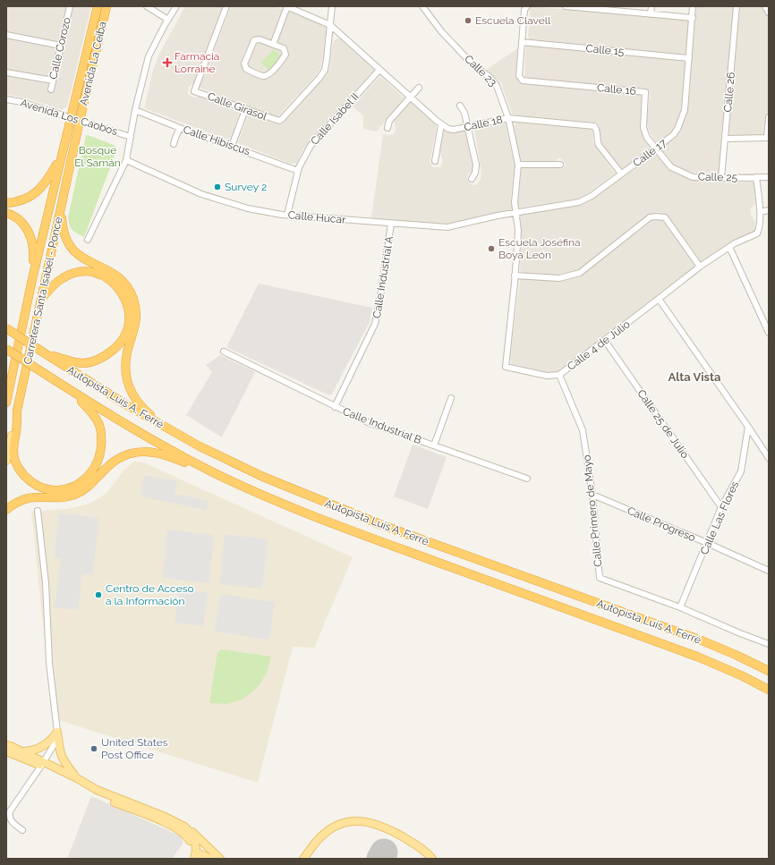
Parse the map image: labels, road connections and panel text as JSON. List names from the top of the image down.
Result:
{
  "streets": {
    "highway": ["Avenida La Ceiba", "Carretera Santa Isabel - Ponce", "Autopista Luis A. Ferré"],
    "street": [
      "Calle Corozo",
      "Calle 15",
      "Calle 23",
      "Calle 16",
      "Calle 26",
      "Calle Girasol",
      "Avenida Los Caobos",
      "Calle Isabel II",
      "Calle 18",
      "Calle Hibiscus",
      "Calle 17",
      "Calle 25",
      "Calle Húcar",
      "Calle Industrial A",
      "Calle 4 de Julio",
      "Calle 25 de Julio",
      "Calle Industrial B",
      "Calle Primero de Mayo",
      "Calle Las Flores",
      "Calle Progreso"
    ]
  },
  "crossings": [
    ["Calle 15", "Calle 16"],
    ["Calle 15", "Calle 17"],
    ["Avenida La Ceiba", "Avenida Los Caobos"],
    ["Avenida La Ceiba", "Carretera Santa Isabel - Ponce"],
    ["Calle 23", "Calle 18"],
    ["Calle 23", "Calle 17"],
    ["Calle 23", "Calle Húcar"],
    ["Calle 23", "Calle 4 de Julio"],
    ["Calle 16", "Calle 17"],
    ["Calle 16", "Calle 25"],
    ["Calle 26", "Calle 25"],
    ["Calle Girasol", "Calle 18"],
    ["Avenida Los Caobos", "Carretera Santa Isabel - Ponce"],
    ["Calle Isabel II", "Calle 18"],
    ["Calle Isabel II", "Calle Hibiscus"],
    ["Calle Isabel II", "Calle Húcar"],
    ["Calle 18", "Calle 17"],
    ["Calle 17", "Calle 25"],
    ["Calle 17", "Calle Húcar"],
    ["Calle 17", "Calle 4 de Julio"],
    ["Calle Húcar", "Calle Industrial A"],
    ["Calle Húcar", "Calle 4 de Julio"],
    ["Calle Industrial A", "Calle Industrial B"],
    ["Calle 4 de Julio", "Calle 25 de Julio"],
    ["Calle 4 de Julio", "Calle Primero de Mayo"],
    ["Calle 25 de Julio", "Calle Las Flores"],
    ["Calle Primero de Mayo", "Calle Las Flores"],
    ["Calle Primero de Mayo", "Calle Progreso"],
    ["Calle Las Flores", "Calle Progreso"]
  ],
  "districts": ["Alta Vista"],
  "parks": ["Bosque El Samán"],
  "places": {
    "other": [
      "Escuela Clavell",
      "Survey 2",
      "Escuela Joséfina Boya León",
      "Centro de Acceso a la Información",
      "United States Post Office"
    ],
    "health": ["Farmacia Lorraine"]
  }
}
